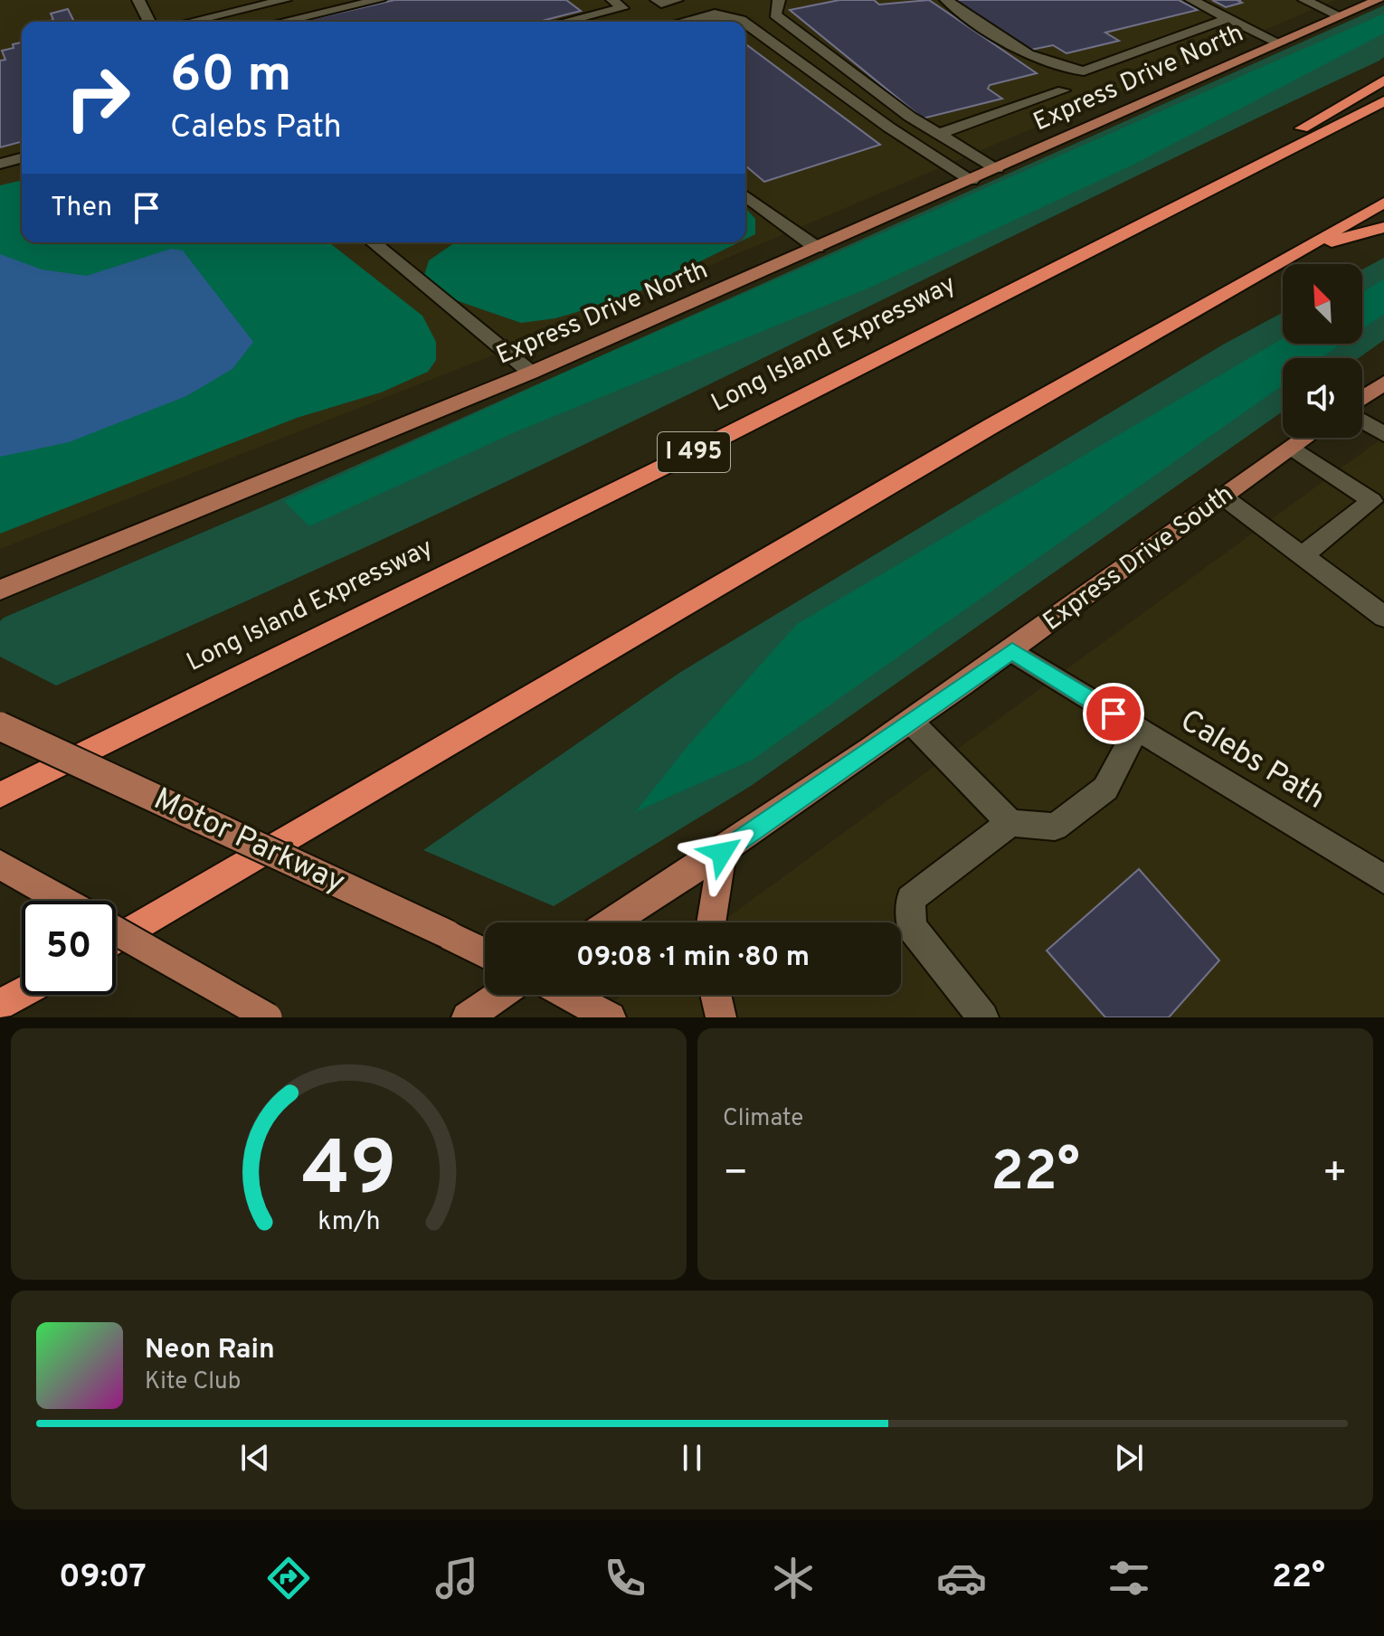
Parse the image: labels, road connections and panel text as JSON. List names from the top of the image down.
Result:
{
  "streets": {
    "highway": ["Long Island Expressway", "I 495"],
    "main road": ["Express Drive North", "Express Drive South", "Motor Parkway"],
    "street": ["Calebs Path"]
  },
  "crossings": [
    ["Express Drive South", "Calebs Path"]
  ],
  "north": "top left",
  "page": {
    "turn": ["60 m", "Calebs Path"],
    "then": "Then",
    "limit": "50",
    "trip": "09:08 · 1 min · 80 m",
    "tile": "Climate",
    "heat": ["−", "22°", "+"],
    "song": ["Neon Rain", "Kite Club"],
    "tabs": ["09:07", "22°"],
    "gauge": ["49", "km/h"]
  }
}
